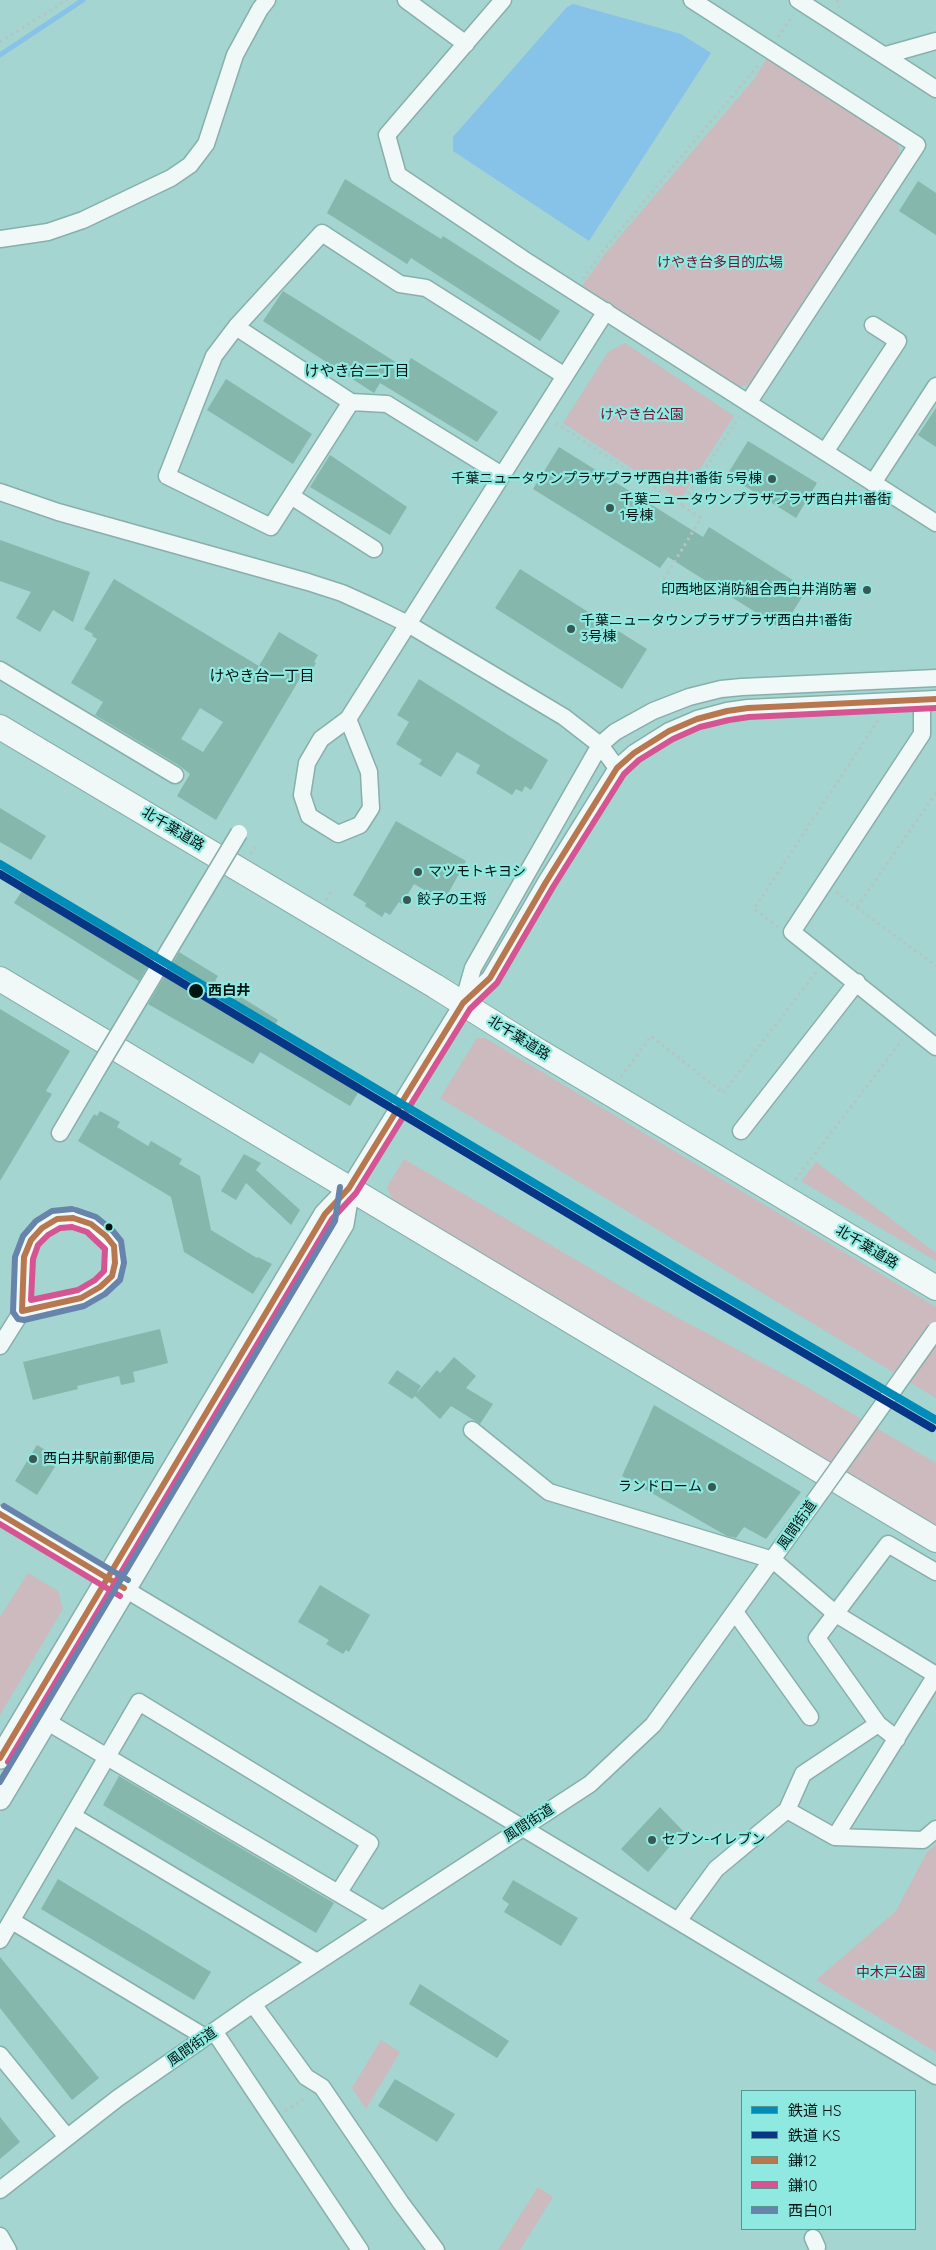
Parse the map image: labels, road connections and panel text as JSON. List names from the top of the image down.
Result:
{
  "streets": {
    "highway": ["北千葉道路"],
    "street": ["風間街道"]
  },
  "districts": ["けやき台二丁目", "けやき台一丁目"],
  "parks": ["けやき台多目的広場", "けやき台公園", "中木戸公園"],
  "places": [
    "千葉ニュータウンプラザプラザ西白井1番街 5号棟",
    "千葉ニュータウンプラザプラザ西白井1番街 1号棟",
    "印西地区消防組合西白井消防署",
    "千葉ニュータウンプラザプラザ西白井1番街 3号棟",
    "マツモトキヨシ",
    "餃子の王将",
    "西白井",
    "西白井駅前郵便局",
    "ランドローム",
    "セブン-イレブン"
  ],
  "lines": [
    "transit line 鎌12",
    "transit line 鎌10",
    "rail line HS",
    "rail line KS",
    "transit line 西白01"
  ],
  "legend": [
    "鉄道 HS",
    "鉄道 KS",
    "鎌12",
    "鎌10",
    "西白01"
  ]
}
